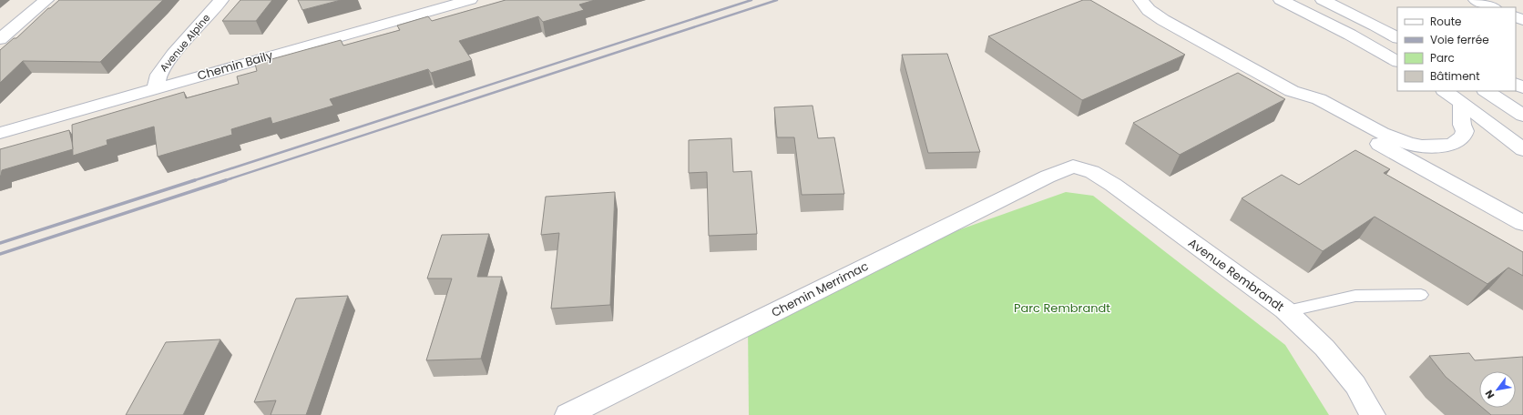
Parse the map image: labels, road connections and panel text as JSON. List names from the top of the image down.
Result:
{
  "streets": {
    "street": [
      "Avenue Alpine",
      "Chemin Baily",
      "Avenue Rembrandt",
      "Chemin Merrimac"
    ]
  },
  "crossings": [
    ["Avenue Alpine", "Chemin Baily"],
    ["Avenue Rembrandt", "Chemin Merrimac"]
  ],
  "parks": ["Parc Rembrandt"],
  "legend": [
    "Route",
    "Voie ferrée",
    "Parc",
    "Bâtiment"
  ],
  "north": "bottom left"
}
